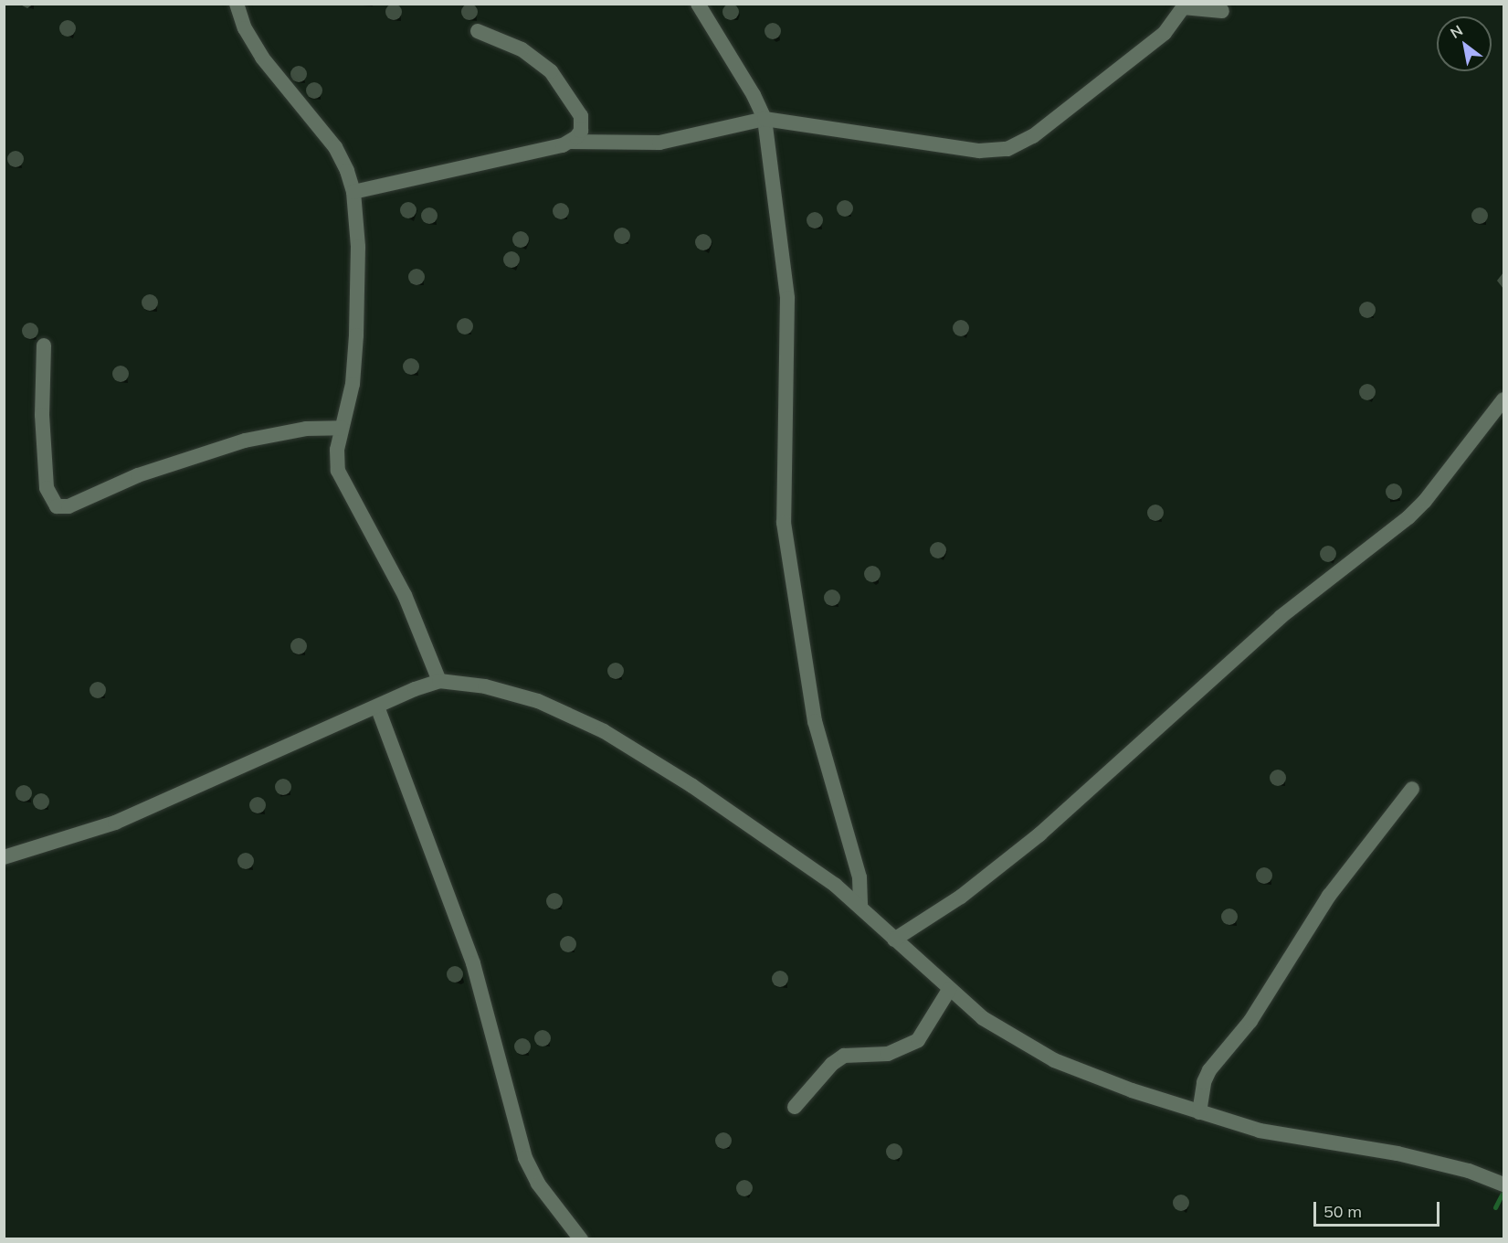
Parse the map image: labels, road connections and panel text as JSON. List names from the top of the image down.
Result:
{
  "scale_bar": "50 m",
  "north": "top left"
}
